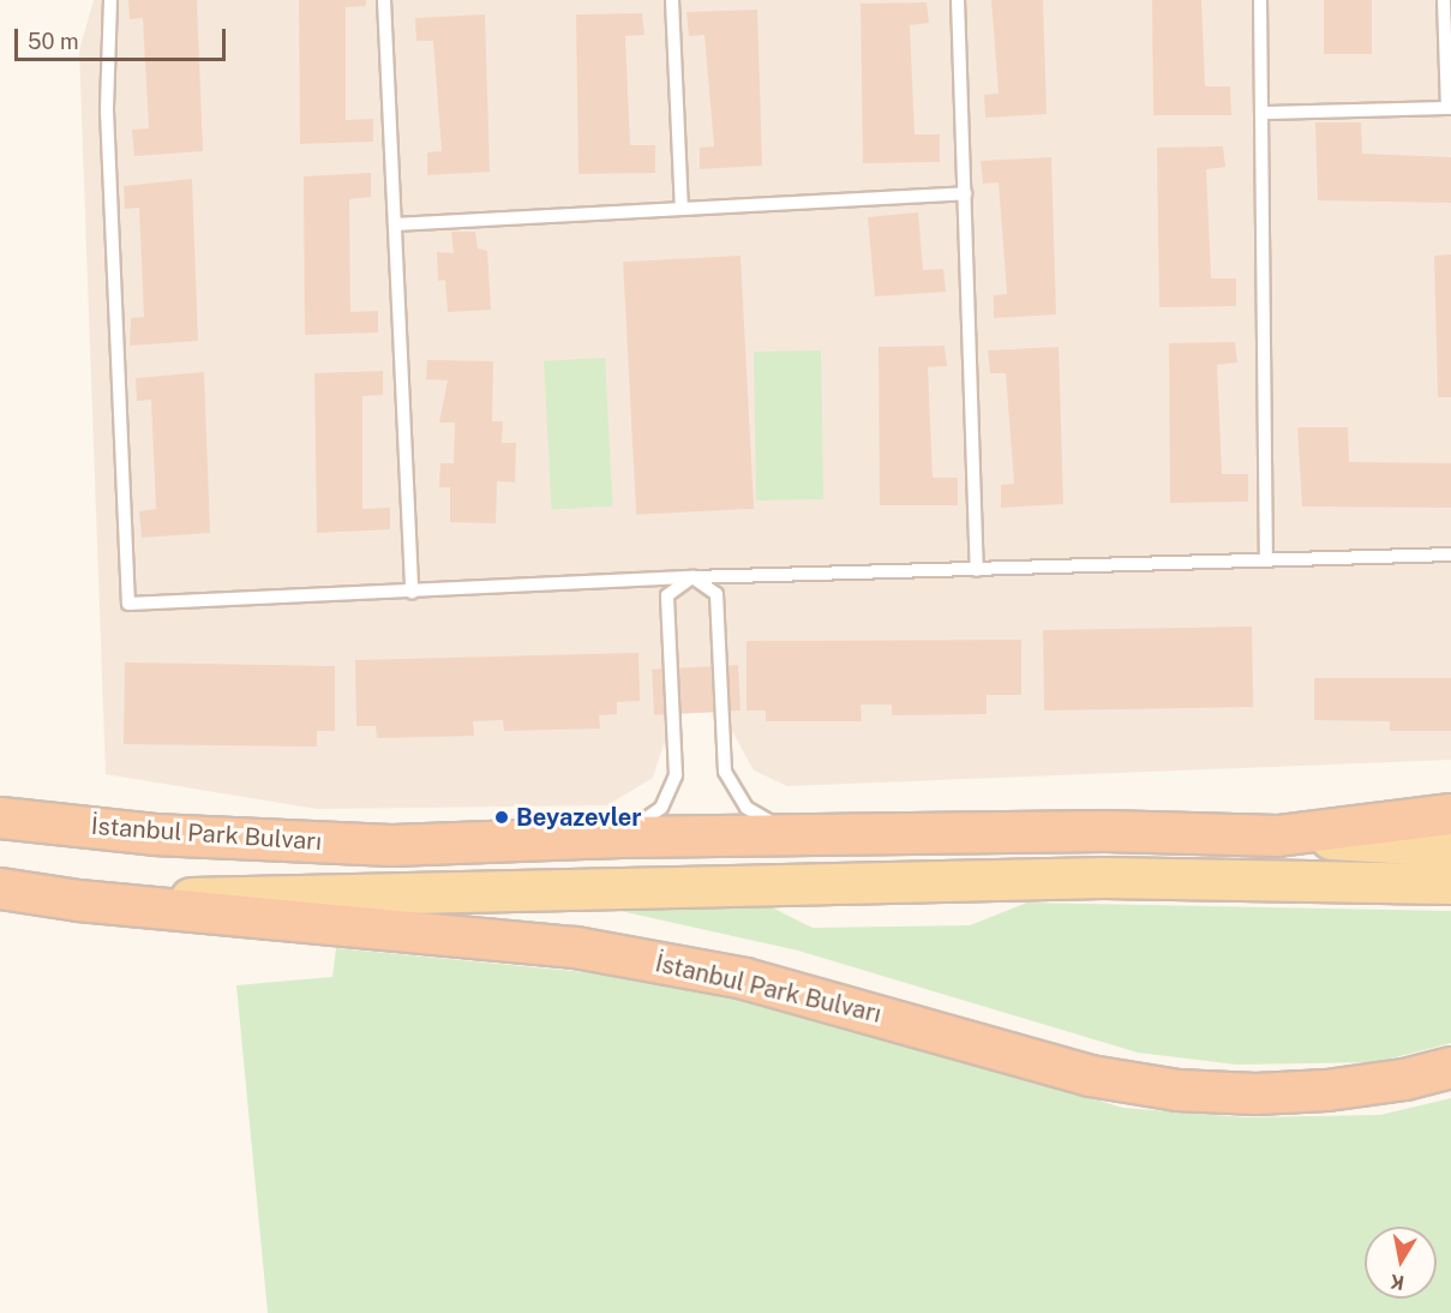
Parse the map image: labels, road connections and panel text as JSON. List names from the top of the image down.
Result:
{
  "streets": {
    "highway": ["İstanbul Park Bulvarı"]
  },
  "places": ["Beyazevler"],
  "scale_bar": "50 m",
  "north": "bottom"
}
